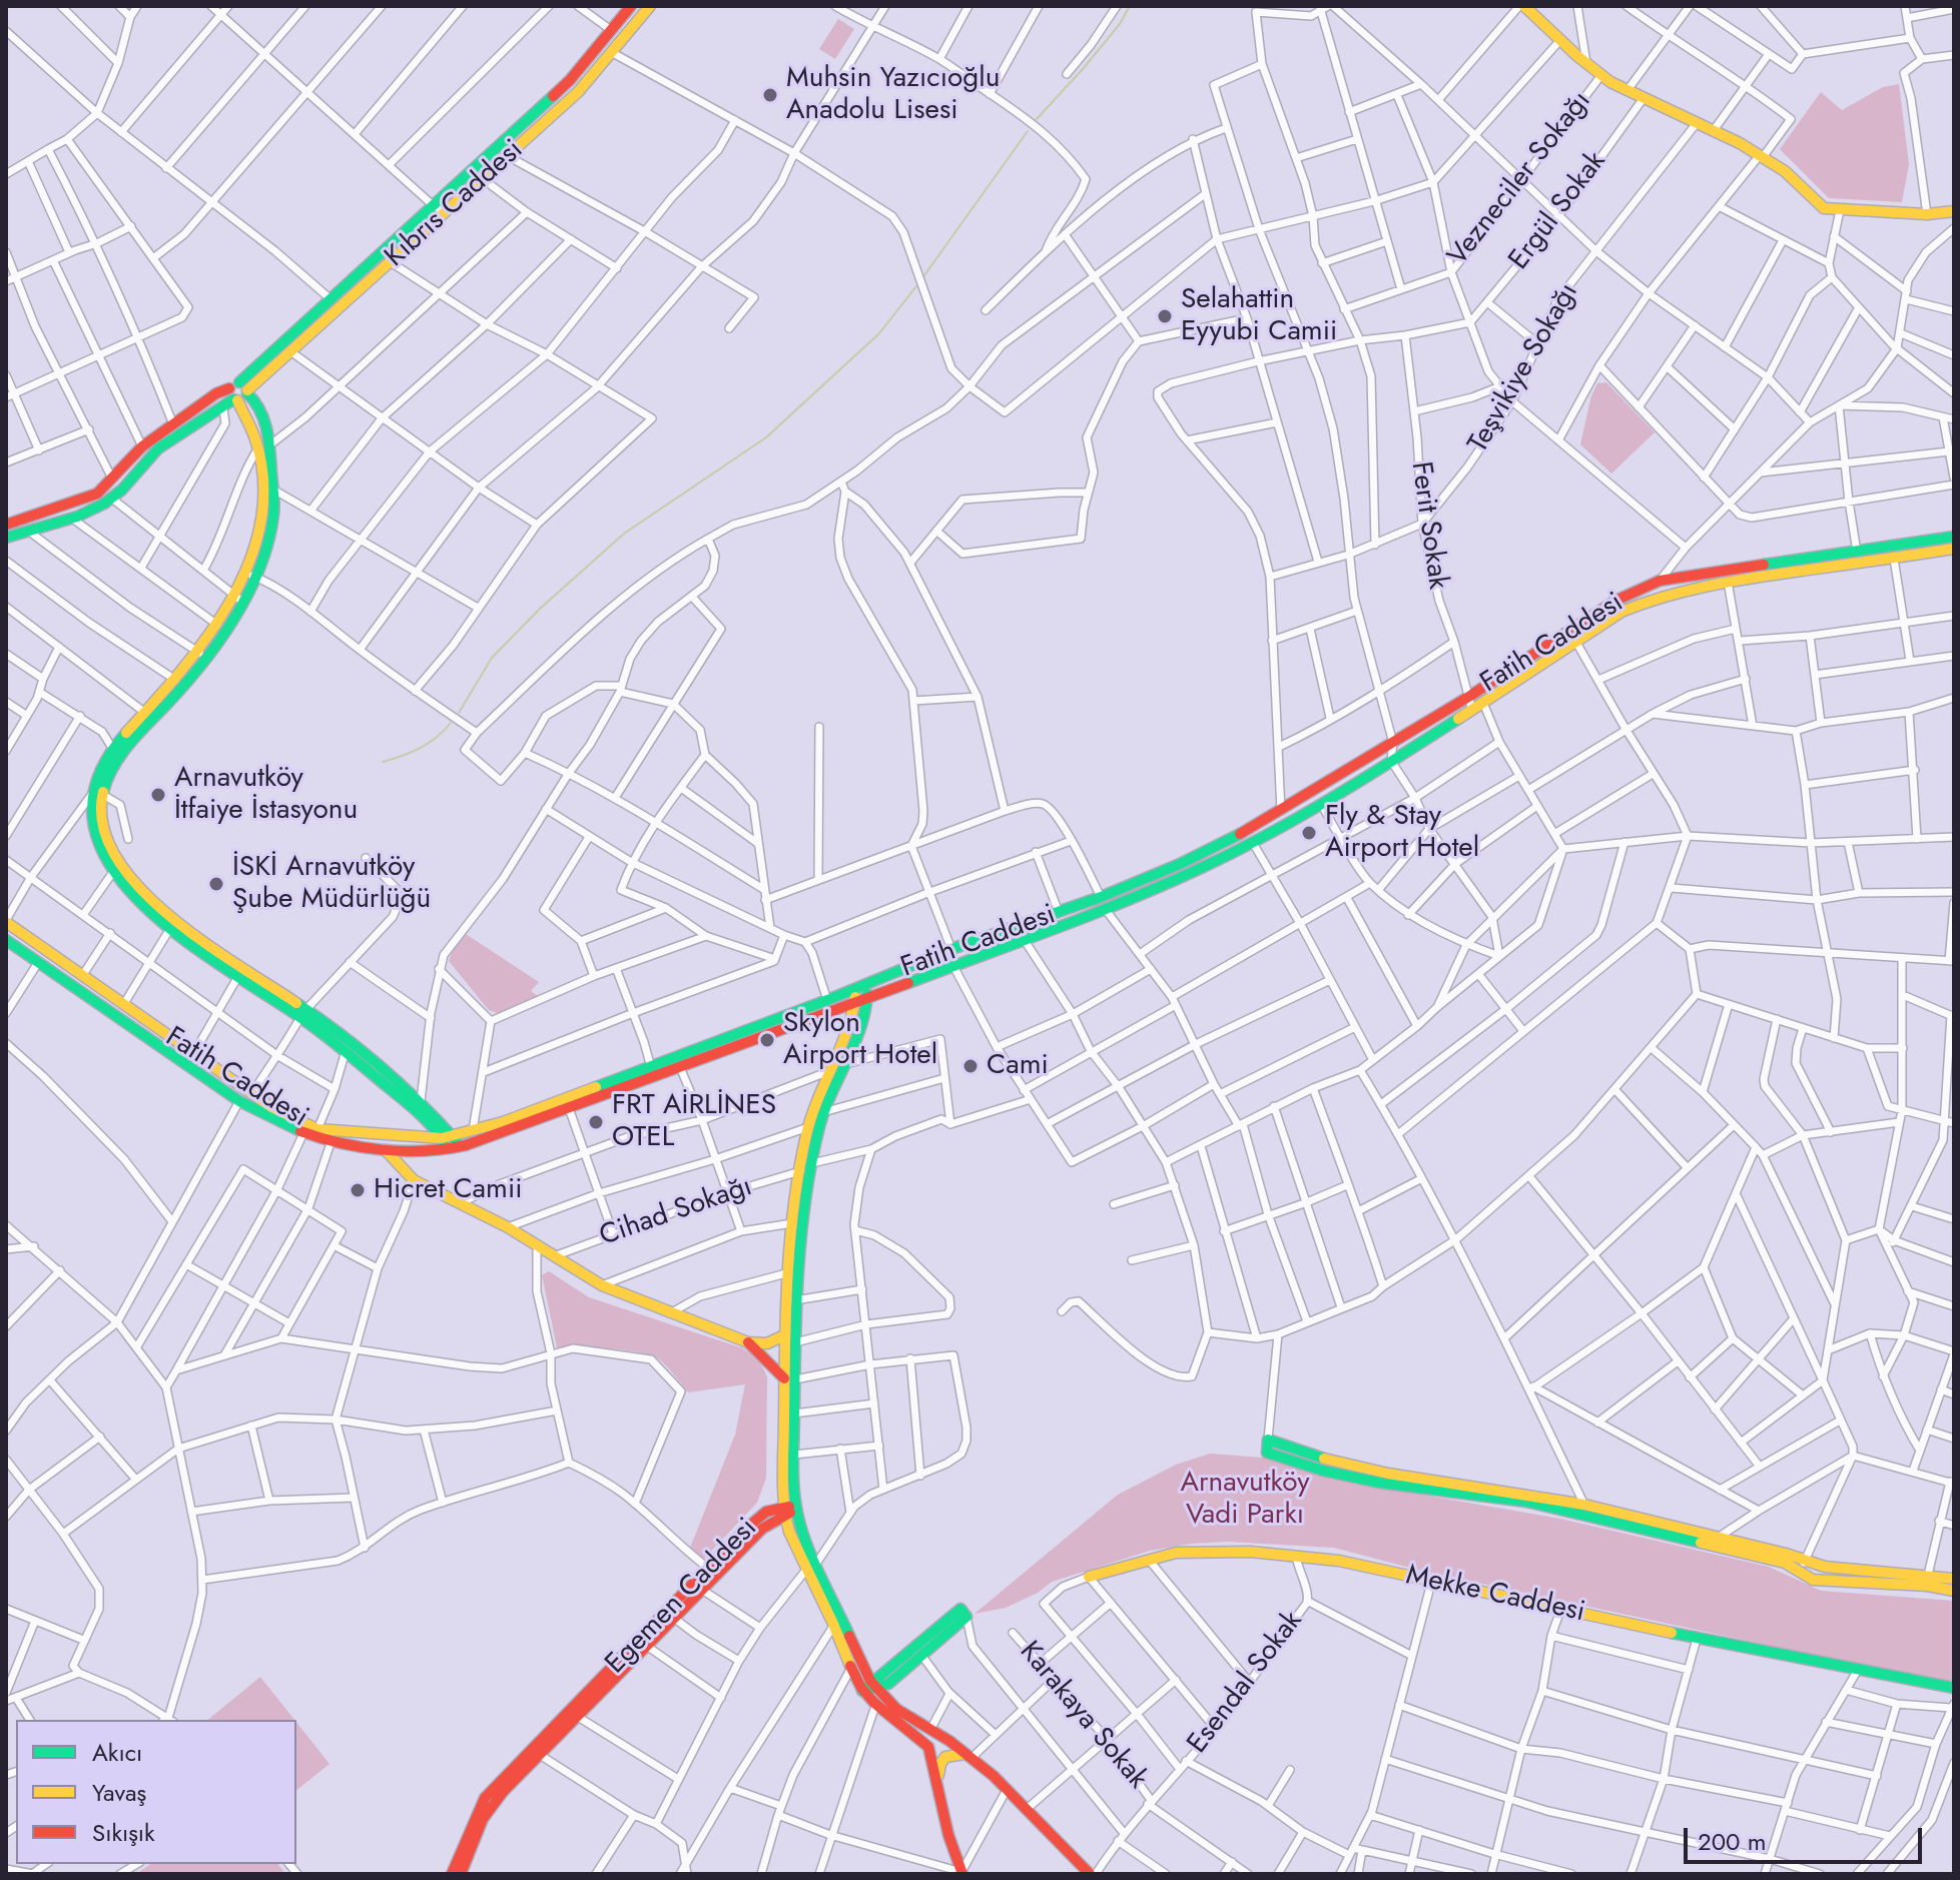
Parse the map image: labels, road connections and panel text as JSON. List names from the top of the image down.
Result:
{
  "streets": {
    "main road": [
      "Kıbrıs Caddesi",
      "Fatih Caddesi",
      "Mekke Caddesi",
      "Egemen Caddesi"
    ],
    "street": [
      "Vezneciler Sokağı",
      "Ergül Sokak",
      "Teşvikiye Sokağı",
      "Ferit Sokak",
      "Cihad Sokağı",
      "Esendal Sokak",
      "Karakaya Sokak"
    ]
  },
  "crossings": [
    ["Teşvikiye Sokağı", "Ferit Sokak"],
    ["Ferit Sokak", "Fatih Caddesi"],
    ["Mekke Caddesi", "Esendal Sokak"],
    ["Esendal Sokak", "Karakaya Sokak"]
  ],
  "parks": ["Arnavutköy Vadi Parkı"],
  "places": [
    "Muhsin Yazıcıoğlu Anadolu Lisesi",
    "Selahattin Eyyubi Camii",
    "Arnavutköy İtfaiye İstasyonu",
    "Fly & Stay Airport Hotel",
    "İSKİ Arnavutköy Şube Müdürlüğü",
    "Skylon Airport Hotel",
    "Cami",
    "FRT AİRLİNES OTEL",
    "Hicret Camii"
  ],
  "legend": ["Akıcı", "Yavaş", "Sıkışık"],
  "scale_bar": "200 m"
}
